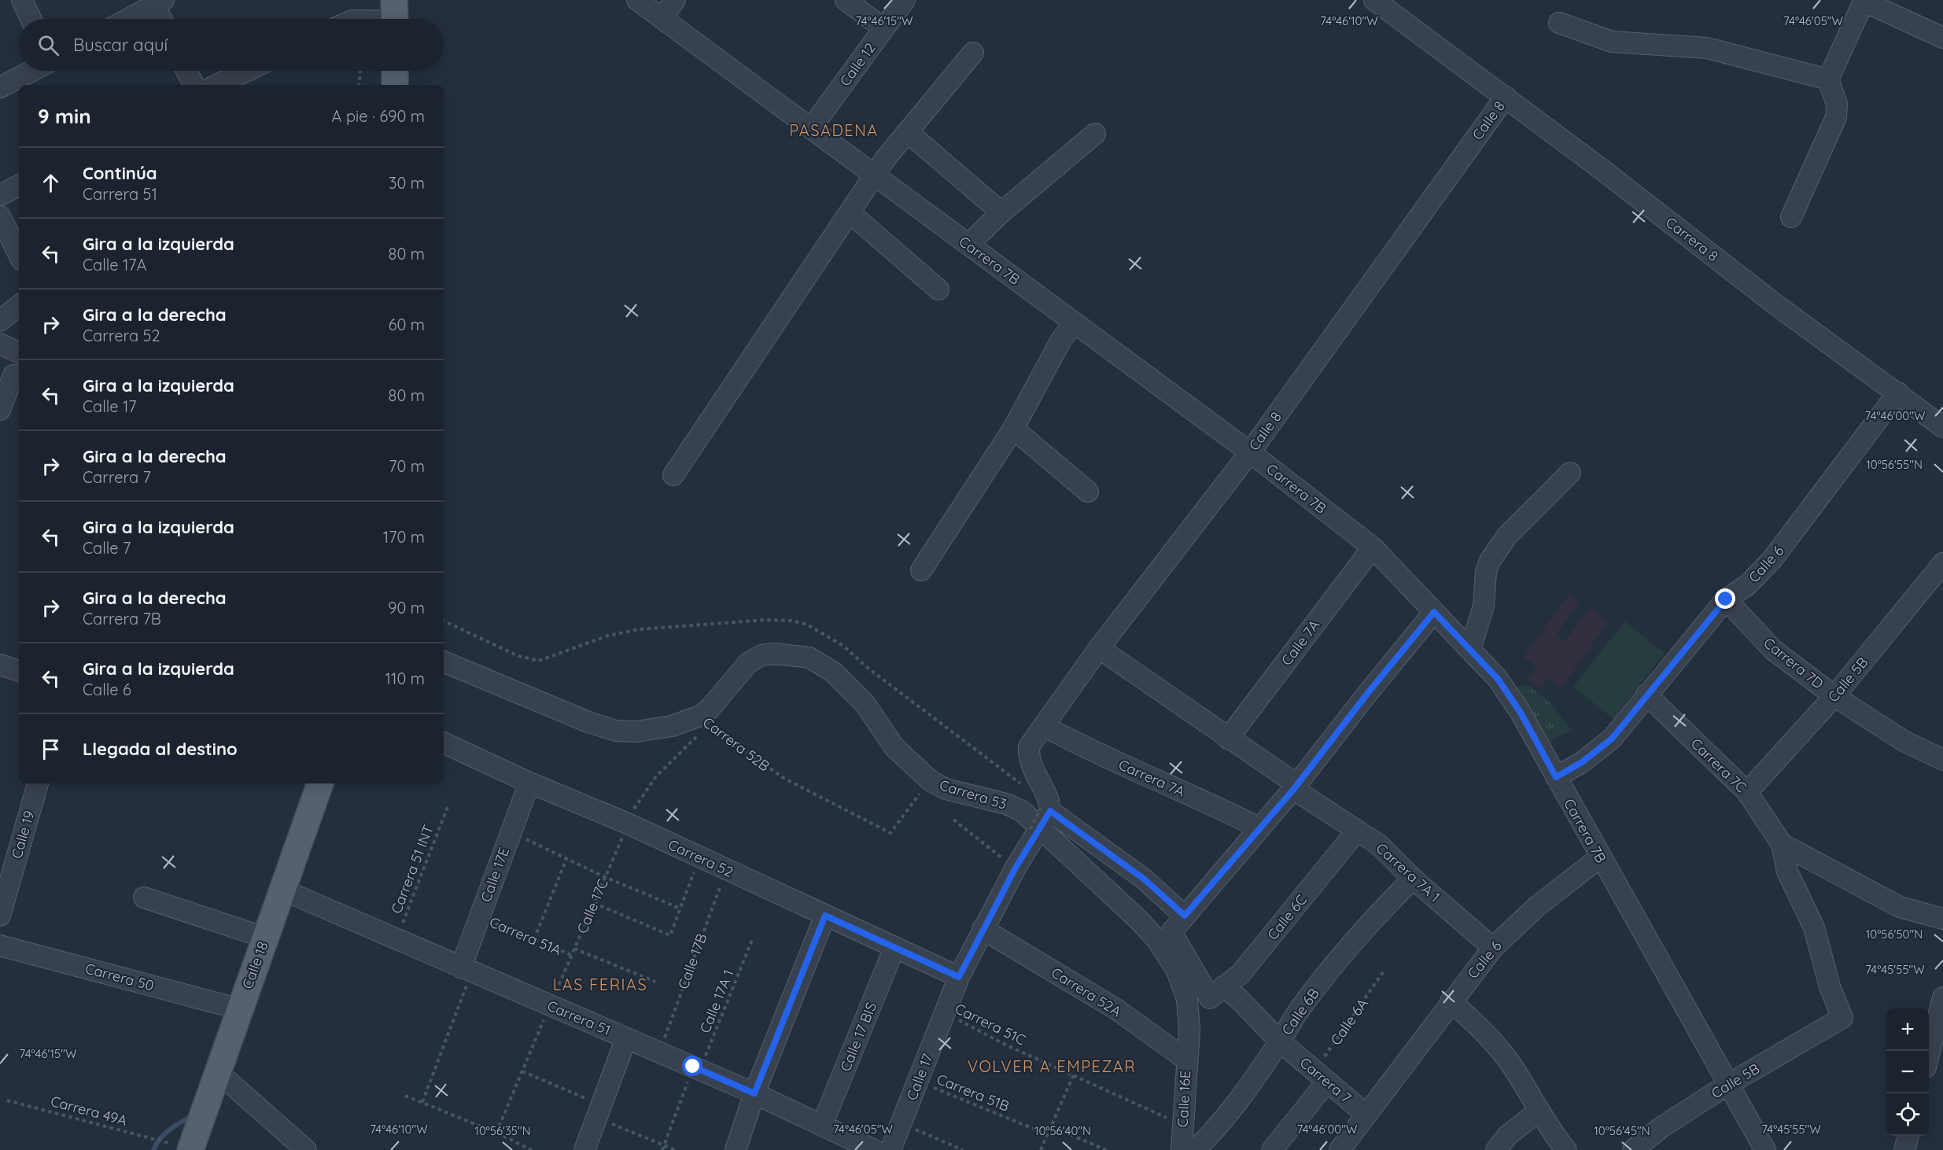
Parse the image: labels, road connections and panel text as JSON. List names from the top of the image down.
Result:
{
  "streets": {
    "main road": ["Calle 18"],
    "street": [
      "Calle 12",
      "Calle 8",
      "Carrera 8",
      "Carrera 7B",
      "Calle 6",
      "Calle 7A",
      "Carrera 7D",
      "Calle 5B",
      "Carrera 52B",
      "Carrera 7C",
      "Carrera 7A",
      "Carrera 53",
      "Calle 19",
      "Carrera 52",
      "Carrera 7A 1",
      "Calle 17E",
      "Calle 6C",
      "Carrera 50",
      "Carrera 52A",
      "Calle 6B",
      "Carrera 51",
      "Calle 17 BIS",
      "Calle 17",
      "Carrera 7",
      "Calle 16E"
    ],
    "path": [
      "Carrera 51 INT",
      "Calle 17C",
      "Carrera 51A",
      "Calle 17B",
      "Calle 17A 1",
      "Calle 6A",
      "Carrera 51C",
      "Carrera 51B",
      "Carrera 49A"
    ]
  },
  "crossings": [
    ["Calle 12", "Carrera 7B"],
    ["Calle 8", "Carrera 8"],
    ["Calle 8", "Carrera 7B"],
    ["Calle 8", "Carrera 7A"],
    ["Calle 8", "Carrera 53"],
    ["Calle 8", "Carrera 7A 1"],
    ["Calle 8", "Calle 17"],
    ["Carrera 8", "Calle 6"],
    ["Carrera 7B", "Calle 6"],
    ["Carrera 7B", "Calle 7A"],
    ["Carrera 7B", "Calle 5B"],
    ["Calle 6", "Carrera 7D"],
    ["Calle 6", "Carrera 7C"],
    ["Calle 6", "Carrera 7A 1"],
    ["Calle 6", "Carrera 7"],
    ["Calle 7A", "Carrera 7A 1"],
    ["Carrera 7D", "Calle 5B"],
    ["Calle 5B", "Carrera 7C"],
    ["Carrera 52B", "Carrera 53"],
    ["Carrera 52B", "Calle 17C"],
    ["Carrera 53", "Calle 17C"],
    ["Carrera 53", "Carrera 52A"],
    ["Carrera 53", "Calle 17"],
    ["Carrera 53", "Calle 16E"],
    ["Carrera 52", "Calle 17E"],
    ["Carrera 52", "Calle 17C"],
    ["Carrera 52", "Calle 17B"],
    ["Carrera 52", "Calle 17 BIS"],
    ["Carrera 52", "Calle 17"],
    ["Carrera 51 INT", "Carrera 51"],
    ["Carrera 7A 1", "Calle 6C"],
    ["Carrera 7A 1", "Calle 6B"],
    ["Calle 17E", "Carrera 51A"],
    ["Calle 17E", "Carrera 51"],
    ["Calle 17C", "Carrera 51A"],
    ["Calle 17C", "Calle 17B"],
    ["Calle 17C", "Carrera 51"],
    ["Calle 6C", "Carrera 7"],
    ["Calle 17B", "Carrera 51"],
    ["Calle 18", "Carrera 50"],
    ["Calle 18", "Carrera 51"],
    ["Carrera 52A", "Calle 17"],
    ["Carrera 52A", "Calle 16E"],
    ["Calle 17A 1", "Carrera 51"],
    ["Calle 6B", "Carrera 7"],
    ["Calle 6B", "Calle 16E"],
    ["Carrera 51", "Calle 17 BIS"],
    ["Calle 6A", "Carrera 7"],
    ["Carrera 51C", "Calle 17"],
    ["Carrera 51C", "Calle 16E"],
    ["Calle 17", "Carrera 51B"]
  ],
  "districts": ["PASADENA", "LAS FERIAS", "VOLVER A EMPEZAR"],
  "page": {
    "search": "Buscar aquí",
    "heading": ["9 min", "A pie · 690 m"],
    "list": [
      ["Continúa", "Carrera 51", "30 m"],
      ["Gira a la izquierda", "Calle 17A", "80 m"],
      ["Gira a la derecha", "Carrera 52", "60 m"],
      ["Gira a la izquierda", "Calle 17", "80 m"],
      ["Gira a la derecha", "Carrera 7", "70 m"],
      ["Gira a la izquierda", "Calle 7", "170 m"],
      ["Gira a la derecha", "Carrera 7B", "90 m"],
      ["Gira a la izquierda", "Calle 6", "110 m"],
      "Llegada al destino"
    ],
    "map_buttons": ["+", "−"]
  },
  "coordinates": [
    "74°46'15\"W",
    "74°46'10\"W",
    "74°46'05\"W",
    "74°46'00\"W",
    "10°56'55\"N",
    "10°56'50\"N",
    "74°45'55\"W",
    "10°56'35\"N",
    "10°56'40\"N",
    "10°56'45\"N"
  ]
}
